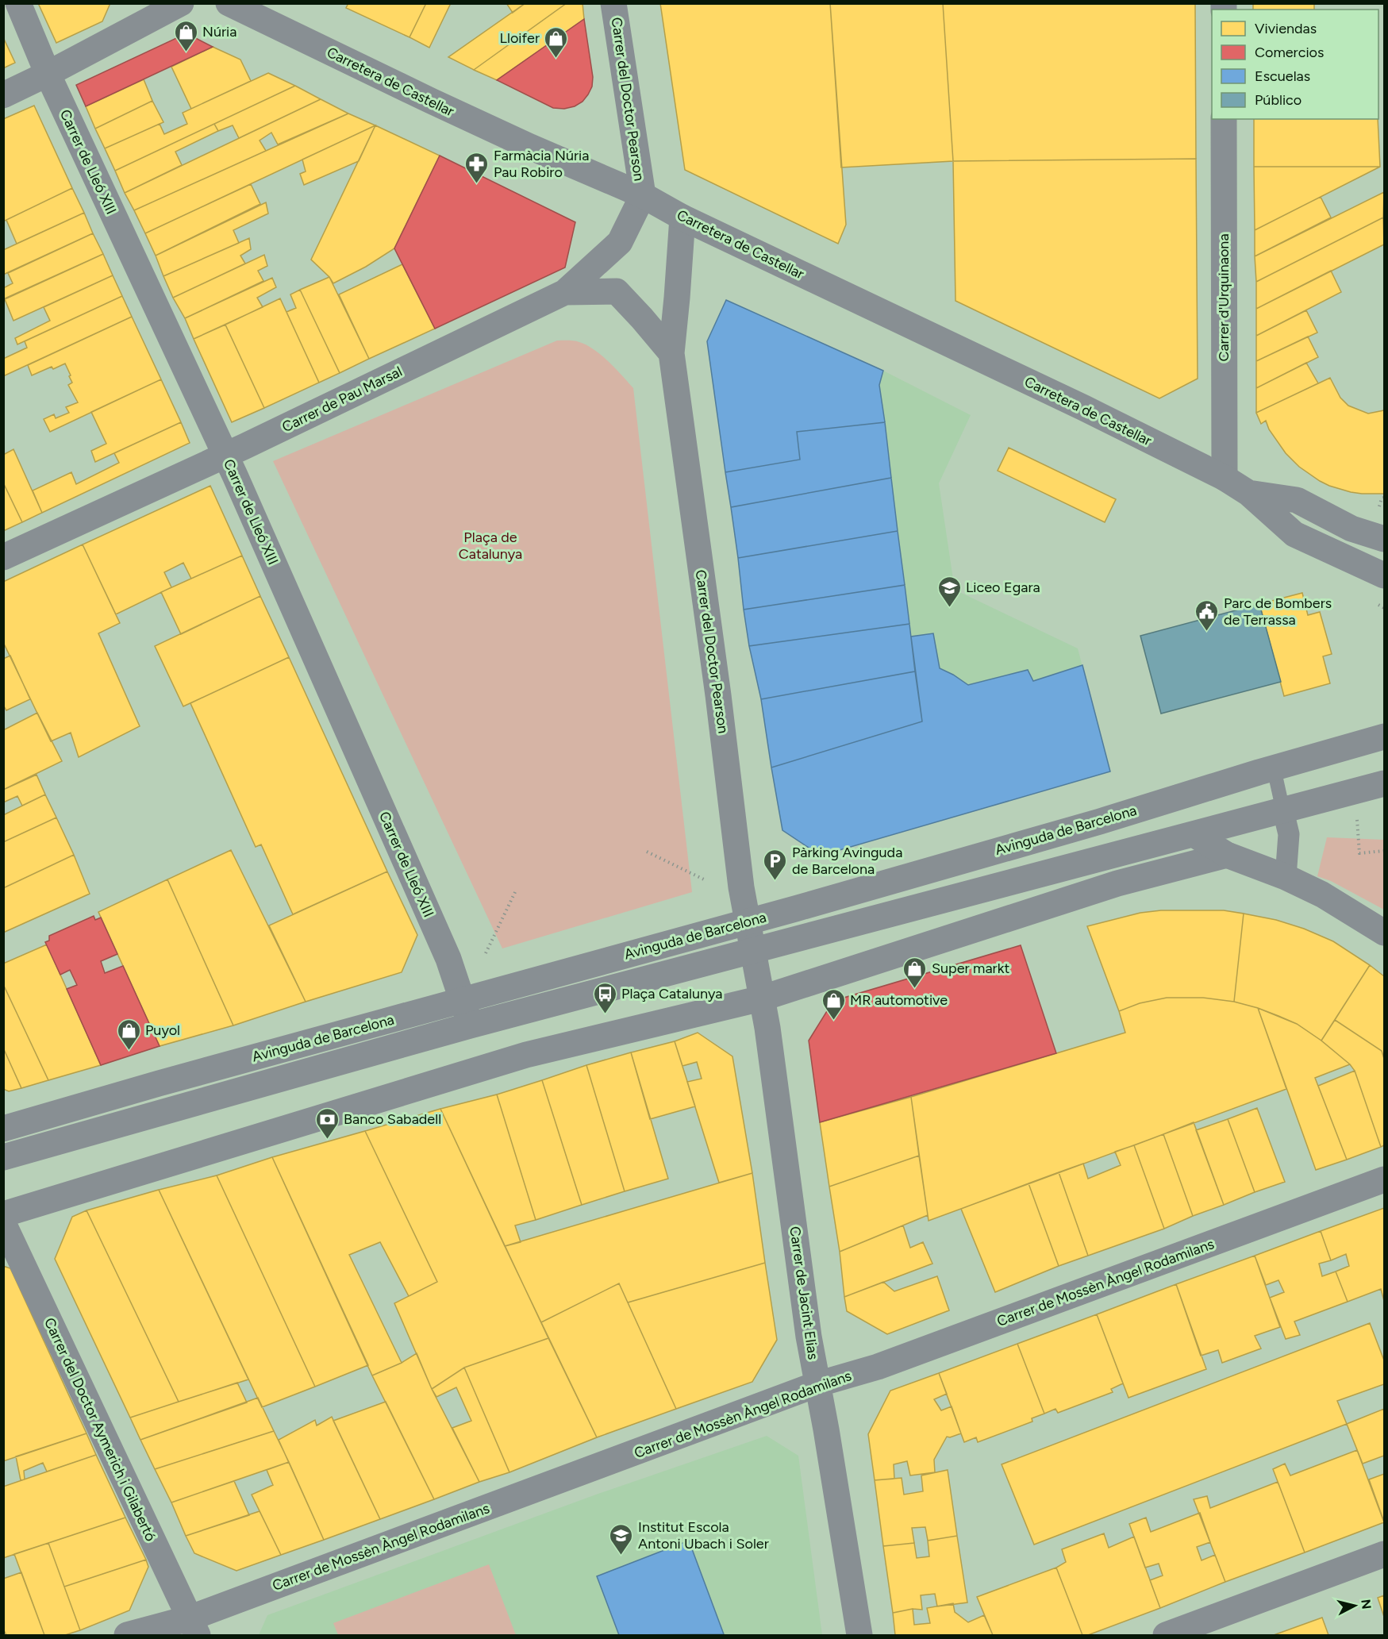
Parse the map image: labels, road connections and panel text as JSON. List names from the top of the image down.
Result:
{
  "streets": {
    "street": [
      "Carretera de Castellar",
      "Carrer del Doctor Pearson",
      "Carrer de Lleó XIII",
      "Carrer d'Urquinaona",
      "Carrer de Pau Marsal",
      "Avinguda de Barcelona",
      "Carrer de Mossèn Àngel Rodamilans",
      "Carrer de Jacint Elias",
      "Carrer del Doctor Aymerich i Gilabertó"
    ]
  },
  "crossings": [
    ["Carretera de Castellar", "Carrer del Doctor Pearson"],
    ["Carretera de Castellar", "Carrer d'Urquinaona"],
    ["Carretera de Castellar", "Carrer de Pau Marsal"],
    ["Carrer del Doctor Pearson", "Carrer de Pau Marsal"],
    ["Carrer del Doctor Pearson", "Avinguda de Barcelona"],
    ["Carrer del Doctor Pearson", "Carrer de Jacint Elias"],
    ["Carrer de Lleó XIII", "Carrer de Pau Marsal"],
    ["Carrer de Lleó XIII", "Avinguda de Barcelona"],
    ["Avinguda de Barcelona", "Carrer de Jacint Elias"],
    ["Carrer de Mossèn Àngel Rodamilans", "Carrer de Jacint Elias"],
    ["Carrer de Mossèn Àngel Rodamilans", "Carrer del Doctor Aymerich i Gilabertó"]
  ],
  "parks": ["Plaça de Catalunya"],
  "places": {
    "shop": [
      "Núria",
      "Lloifer",
      "Super markt",
      "MR automotive",
      "Puyol"
    ],
    "pharmacy": ["Farmàcia Núria Pau Robiro"],
    "school or university": ["Liceo Egara", "Institut Escola Antoni Ubach i Soler"],
    "public building": ["Parc de Bombers de Terrassa"],
    "parking": ["Pàrking Avinguda de Barcelona"],
    "bus stop": ["Plaça Catalunya"],
    "bank": ["Banco Sabadell"]
  },
  "legend": [
    "Viviendas",
    "Comercios",
    "Escuelas",
    "Público"
  ],
  "north": "right"
}
